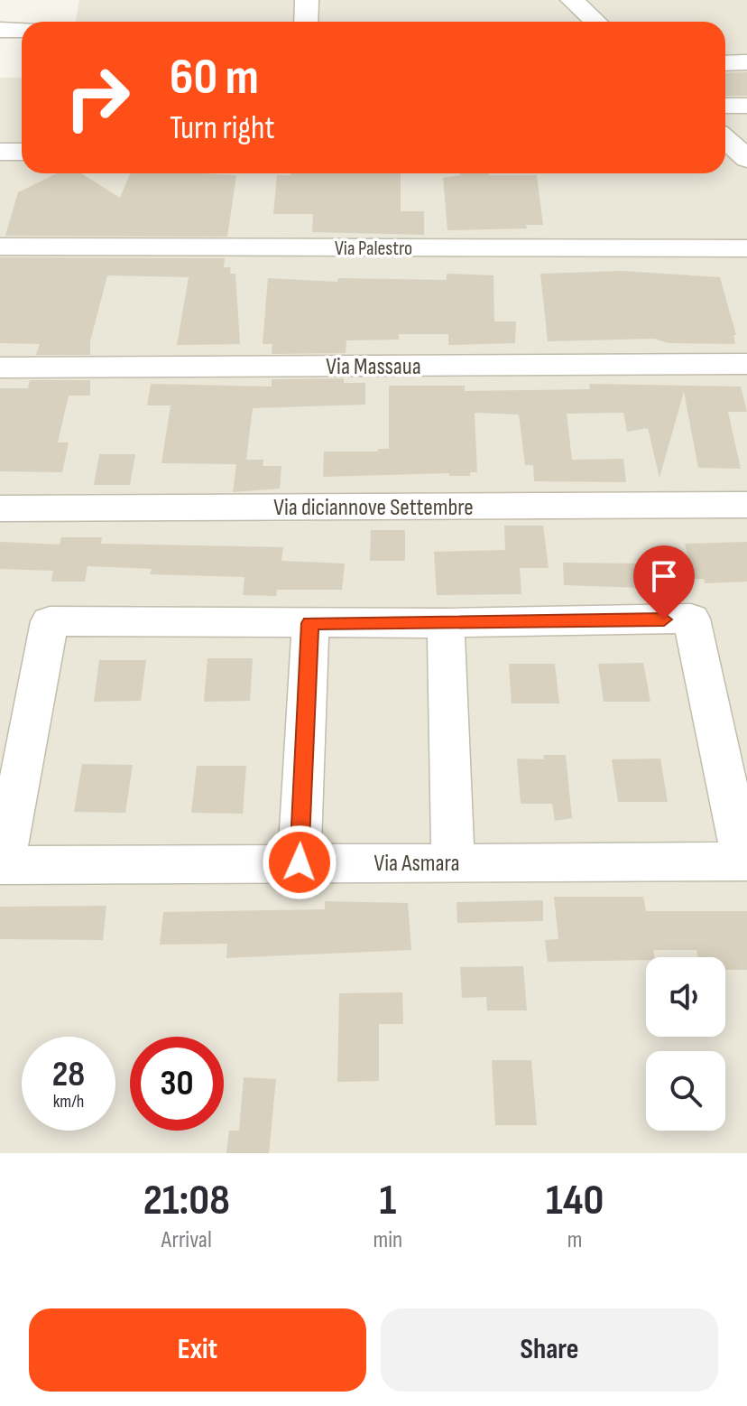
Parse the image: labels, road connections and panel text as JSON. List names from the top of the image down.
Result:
{
  "streets": {
    "street": [
      "Via Palestro",
      "Via Massaua",
      "Via diciannove Settembre",
      "Via Asmara"
    ]
  },
  "page": {
    "turn": ["60 m", "Turn right"],
    "speed": "28 km/h",
    "limit": "30",
    "eta": [
      "21:08",
      "Arrival",
      "1",
      "min",
      "140",
      "m"
    ],
    "buttons": ["Exit", "Share"]
  }
}
